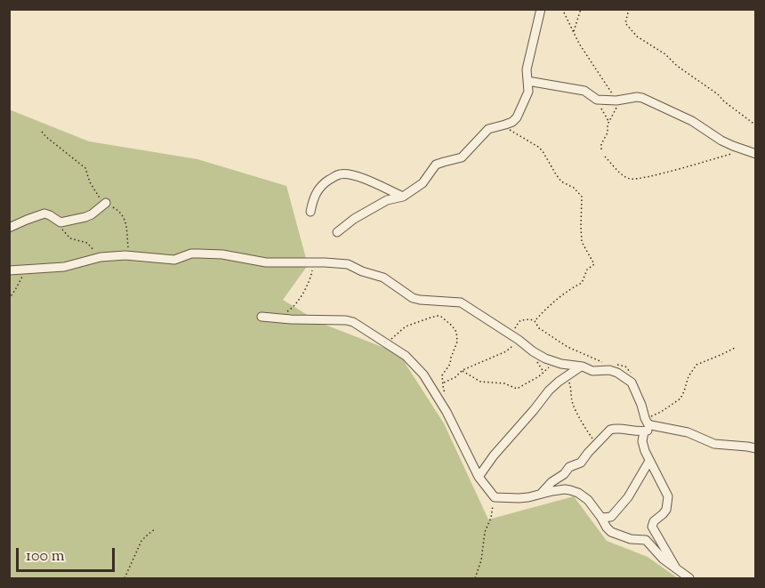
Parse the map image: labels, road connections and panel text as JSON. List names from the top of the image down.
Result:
{
  "scale_bar": "100 m"
}
